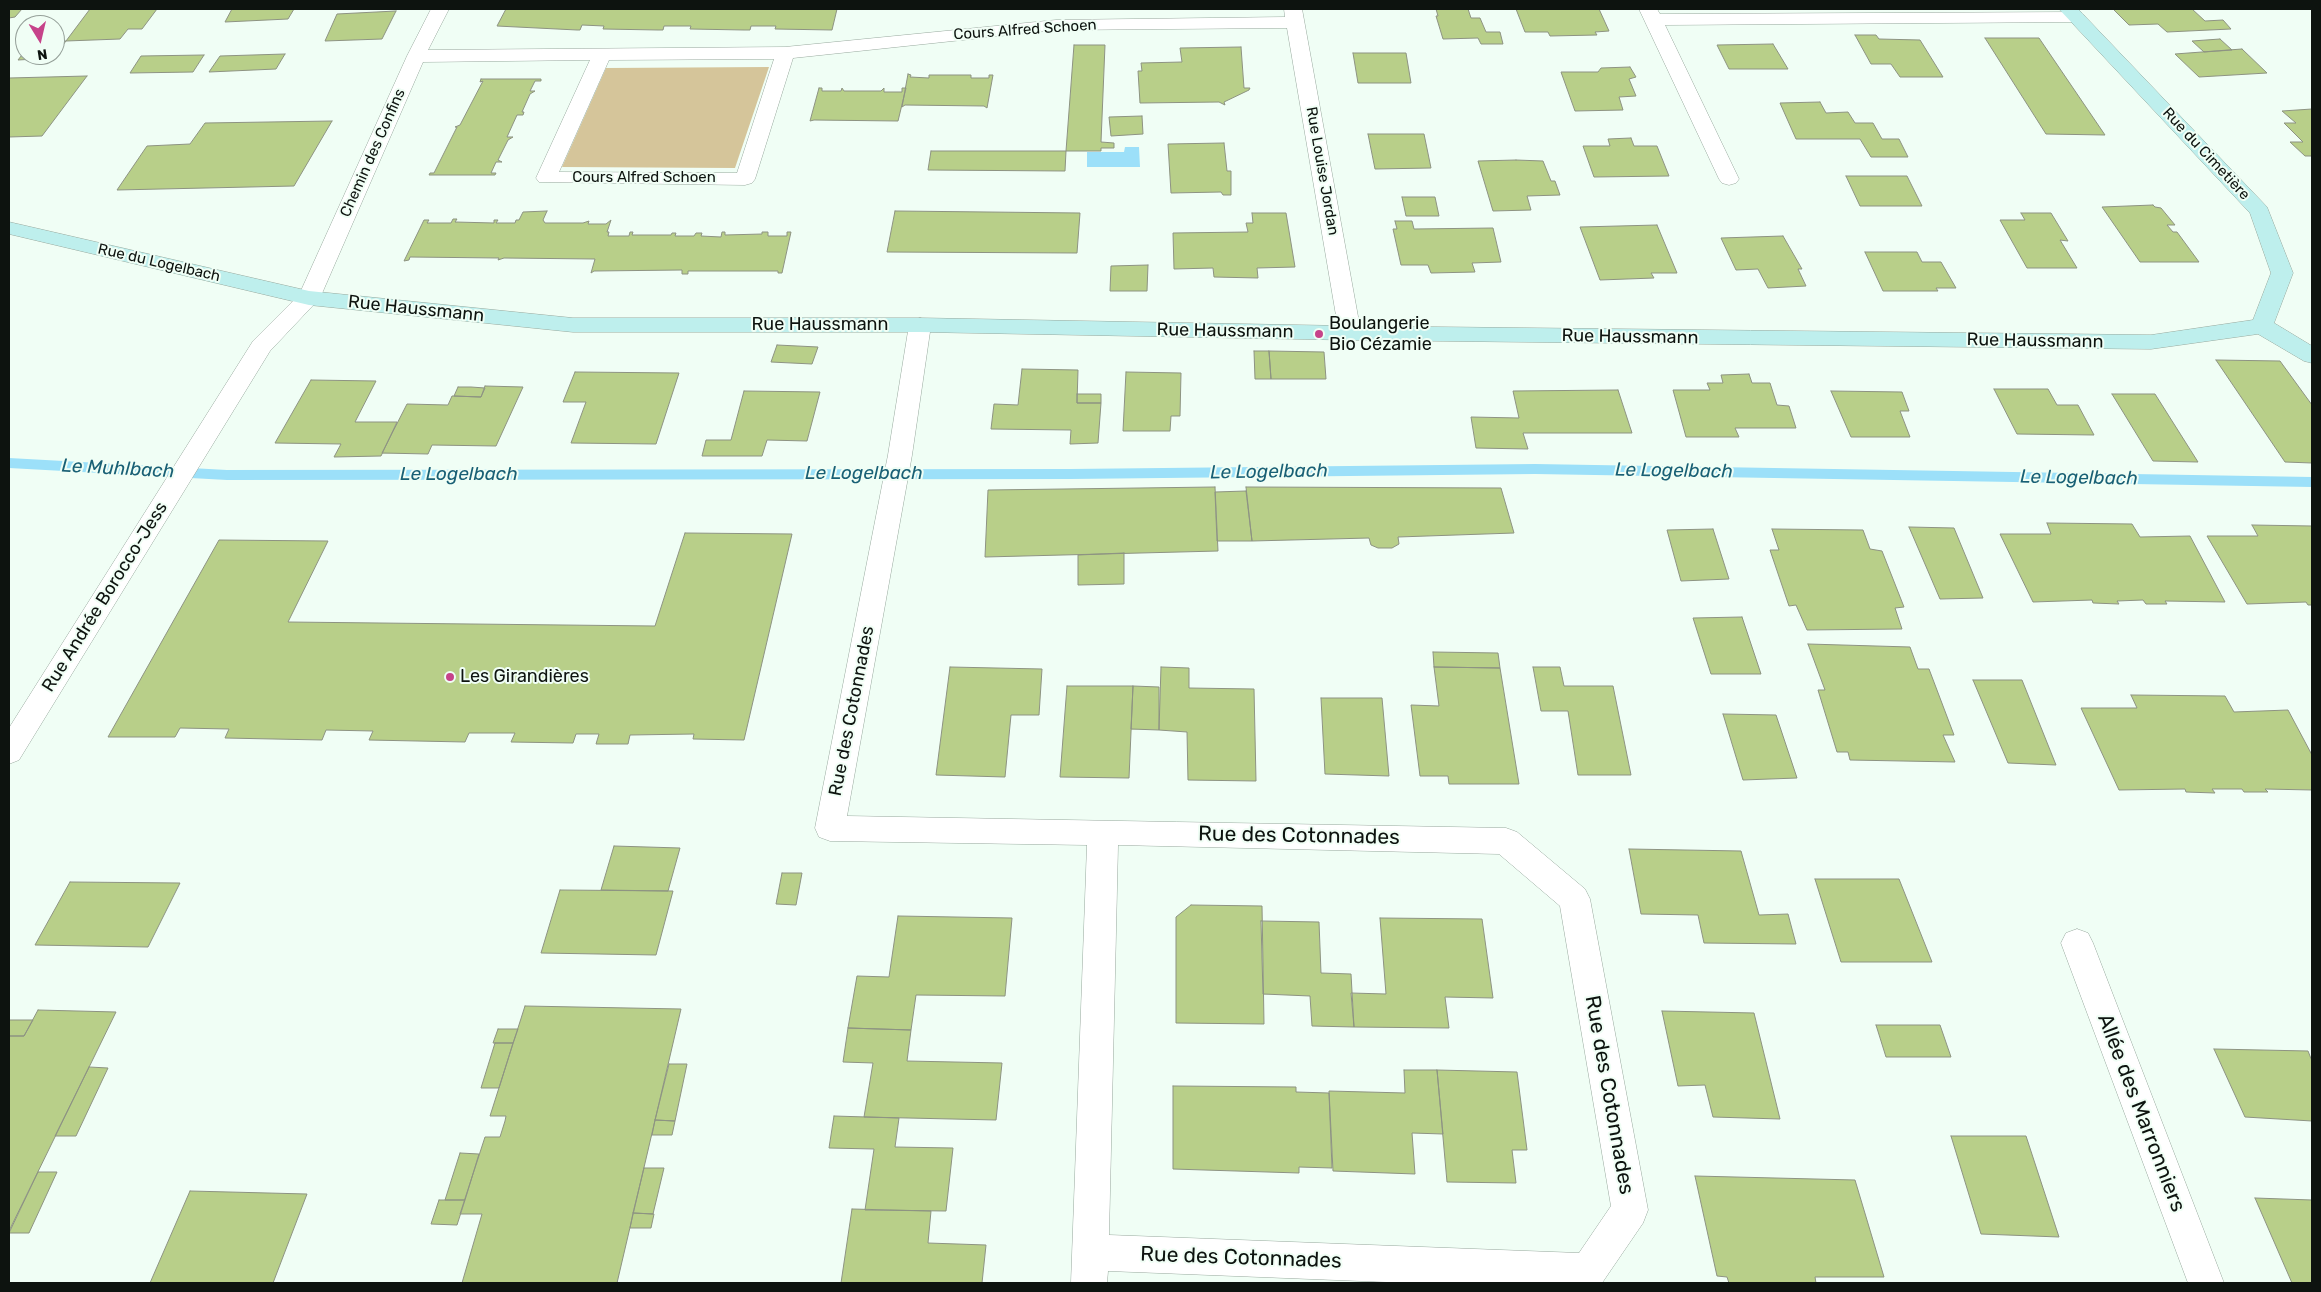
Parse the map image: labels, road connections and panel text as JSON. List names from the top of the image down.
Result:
{
  "streets": {
    "street": [
      "Cours Alfred Schoen",
      "Chemin des Confins",
      "Rue du Cimetière",
      "Rue Louise Jordan",
      "Rue du Logelbach",
      "Rue Haussmann",
      "Rue Andrée Borocco-Jess",
      "Rue des Cotonnades",
      "Allée des Marronniers"
    ]
  },
  "crossings": [
    ["Cours Alfred Schoen", "Chemin des Confins"],
    ["Cours Alfred Schoen", "Rue Louise Jordan"],
    ["Chemin des Confins", "Rue du Logelbach"],
    ["Chemin des Confins", "Rue Haussmann"],
    ["Chemin des Confins", "Rue Andrée Borocco-Jess"],
    ["Rue du Cimetière", "Rue Haussmann"],
    ["Rue Louise Jordan", "Rue Haussmann"],
    ["Rue du Logelbach", "Rue Haussmann"],
    ["Rue du Logelbach", "Rue Andrée Borocco-Jess"],
    ["Rue Haussmann", "Rue Andrée Borocco-Jess"],
    ["Rue Haussmann", "Rue des Cotonnades"]
  ],
  "water": ["Le Muhlbach", "Le Logelbach"],
  "places": ["Boulangerie Bio Cézamie", "Les Girandières"],
  "north": "bottom"
}
